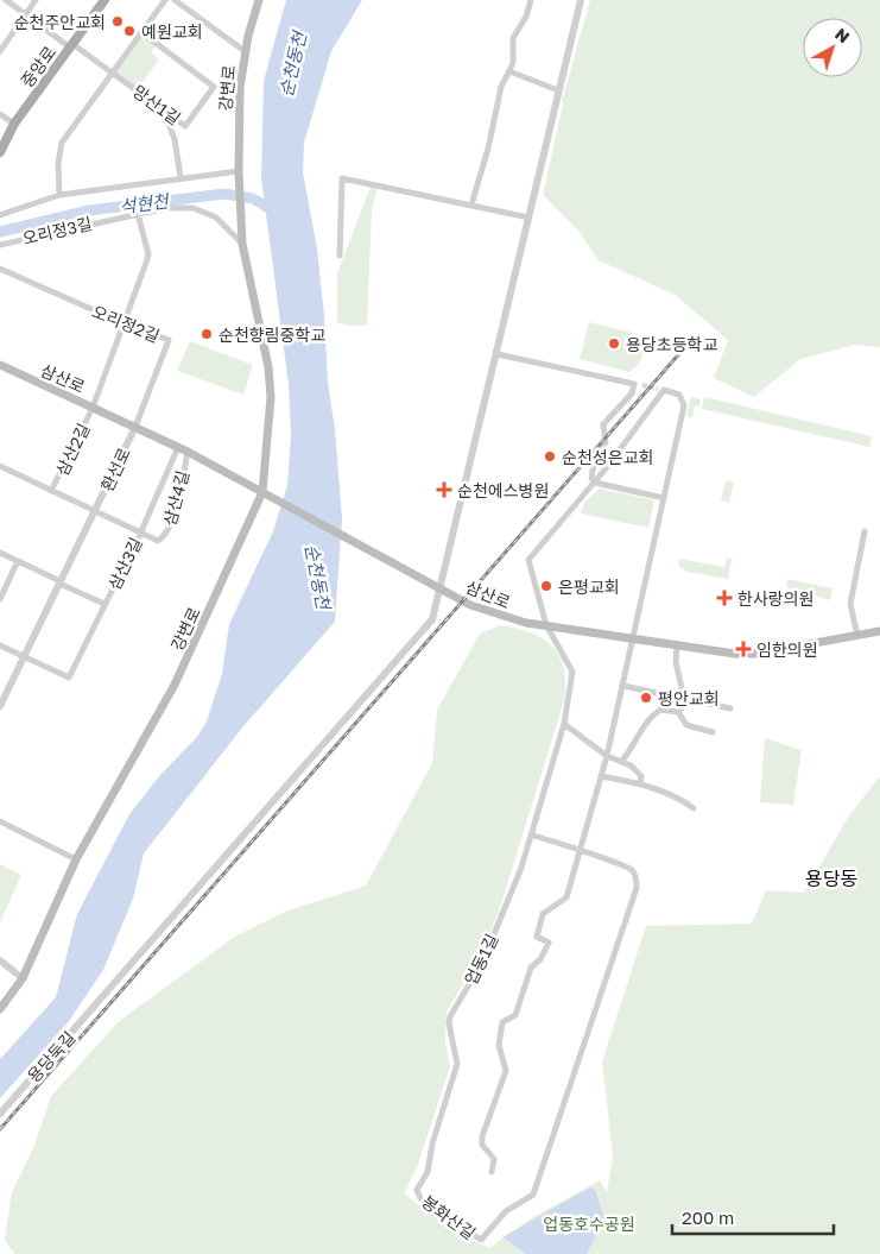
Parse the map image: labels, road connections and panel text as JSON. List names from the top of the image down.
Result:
{
  "streets": {
    "main road": ["중앙로", "강변로", "삼산로"],
    "street": [
      "망산1길",
      "오리정3길",
      "오리정2길",
      "삼산2길",
      "환선로",
      "삼산4길",
      "삼산3길",
      "업동1길",
      "용당둑길",
      "봉화산길"
    ]
  },
  "crossings": [
    ["중앙로", "망산1길"],
    ["강변로", "오리정3길"],
    ["강변로", "삼산로"],
    ["오리정3길", "삼산2길"],
    ["오리정2길", "삼산로"],
    ["오리정2길", "삼산2길"],
    ["오리정2길", "환선로"],
    ["삼산로", "삼산2길"],
    ["삼산로", "환선로"],
    ["삼산로", "삼산4길"],
    ["삼산로", "삼산3길"],
    ["삼산로", "업동1길"],
    ["삼산로", "용당둑길"],
    ["환선로", "삼산3길"],
    ["삼산4길", "삼산3길"],
    ["업동1길", "봉화산길"]
  ],
  "districts": ["용당동"],
  "water": ["순천동천", "석현천"],
  "parks": ["업동호수공원"],
  "places": {
    "other": [
      "순천주안교회",
      "예원교회",
      "순천향림중학교",
      "용당초등학교",
      "순천성은교회",
      "은평교회",
      "평안교회"
    ],
    "health": ["순천에스병원", "한사랑의원", "임한의원"]
  },
  "scale_bar": "200 m",
  "north": "top right"
}
